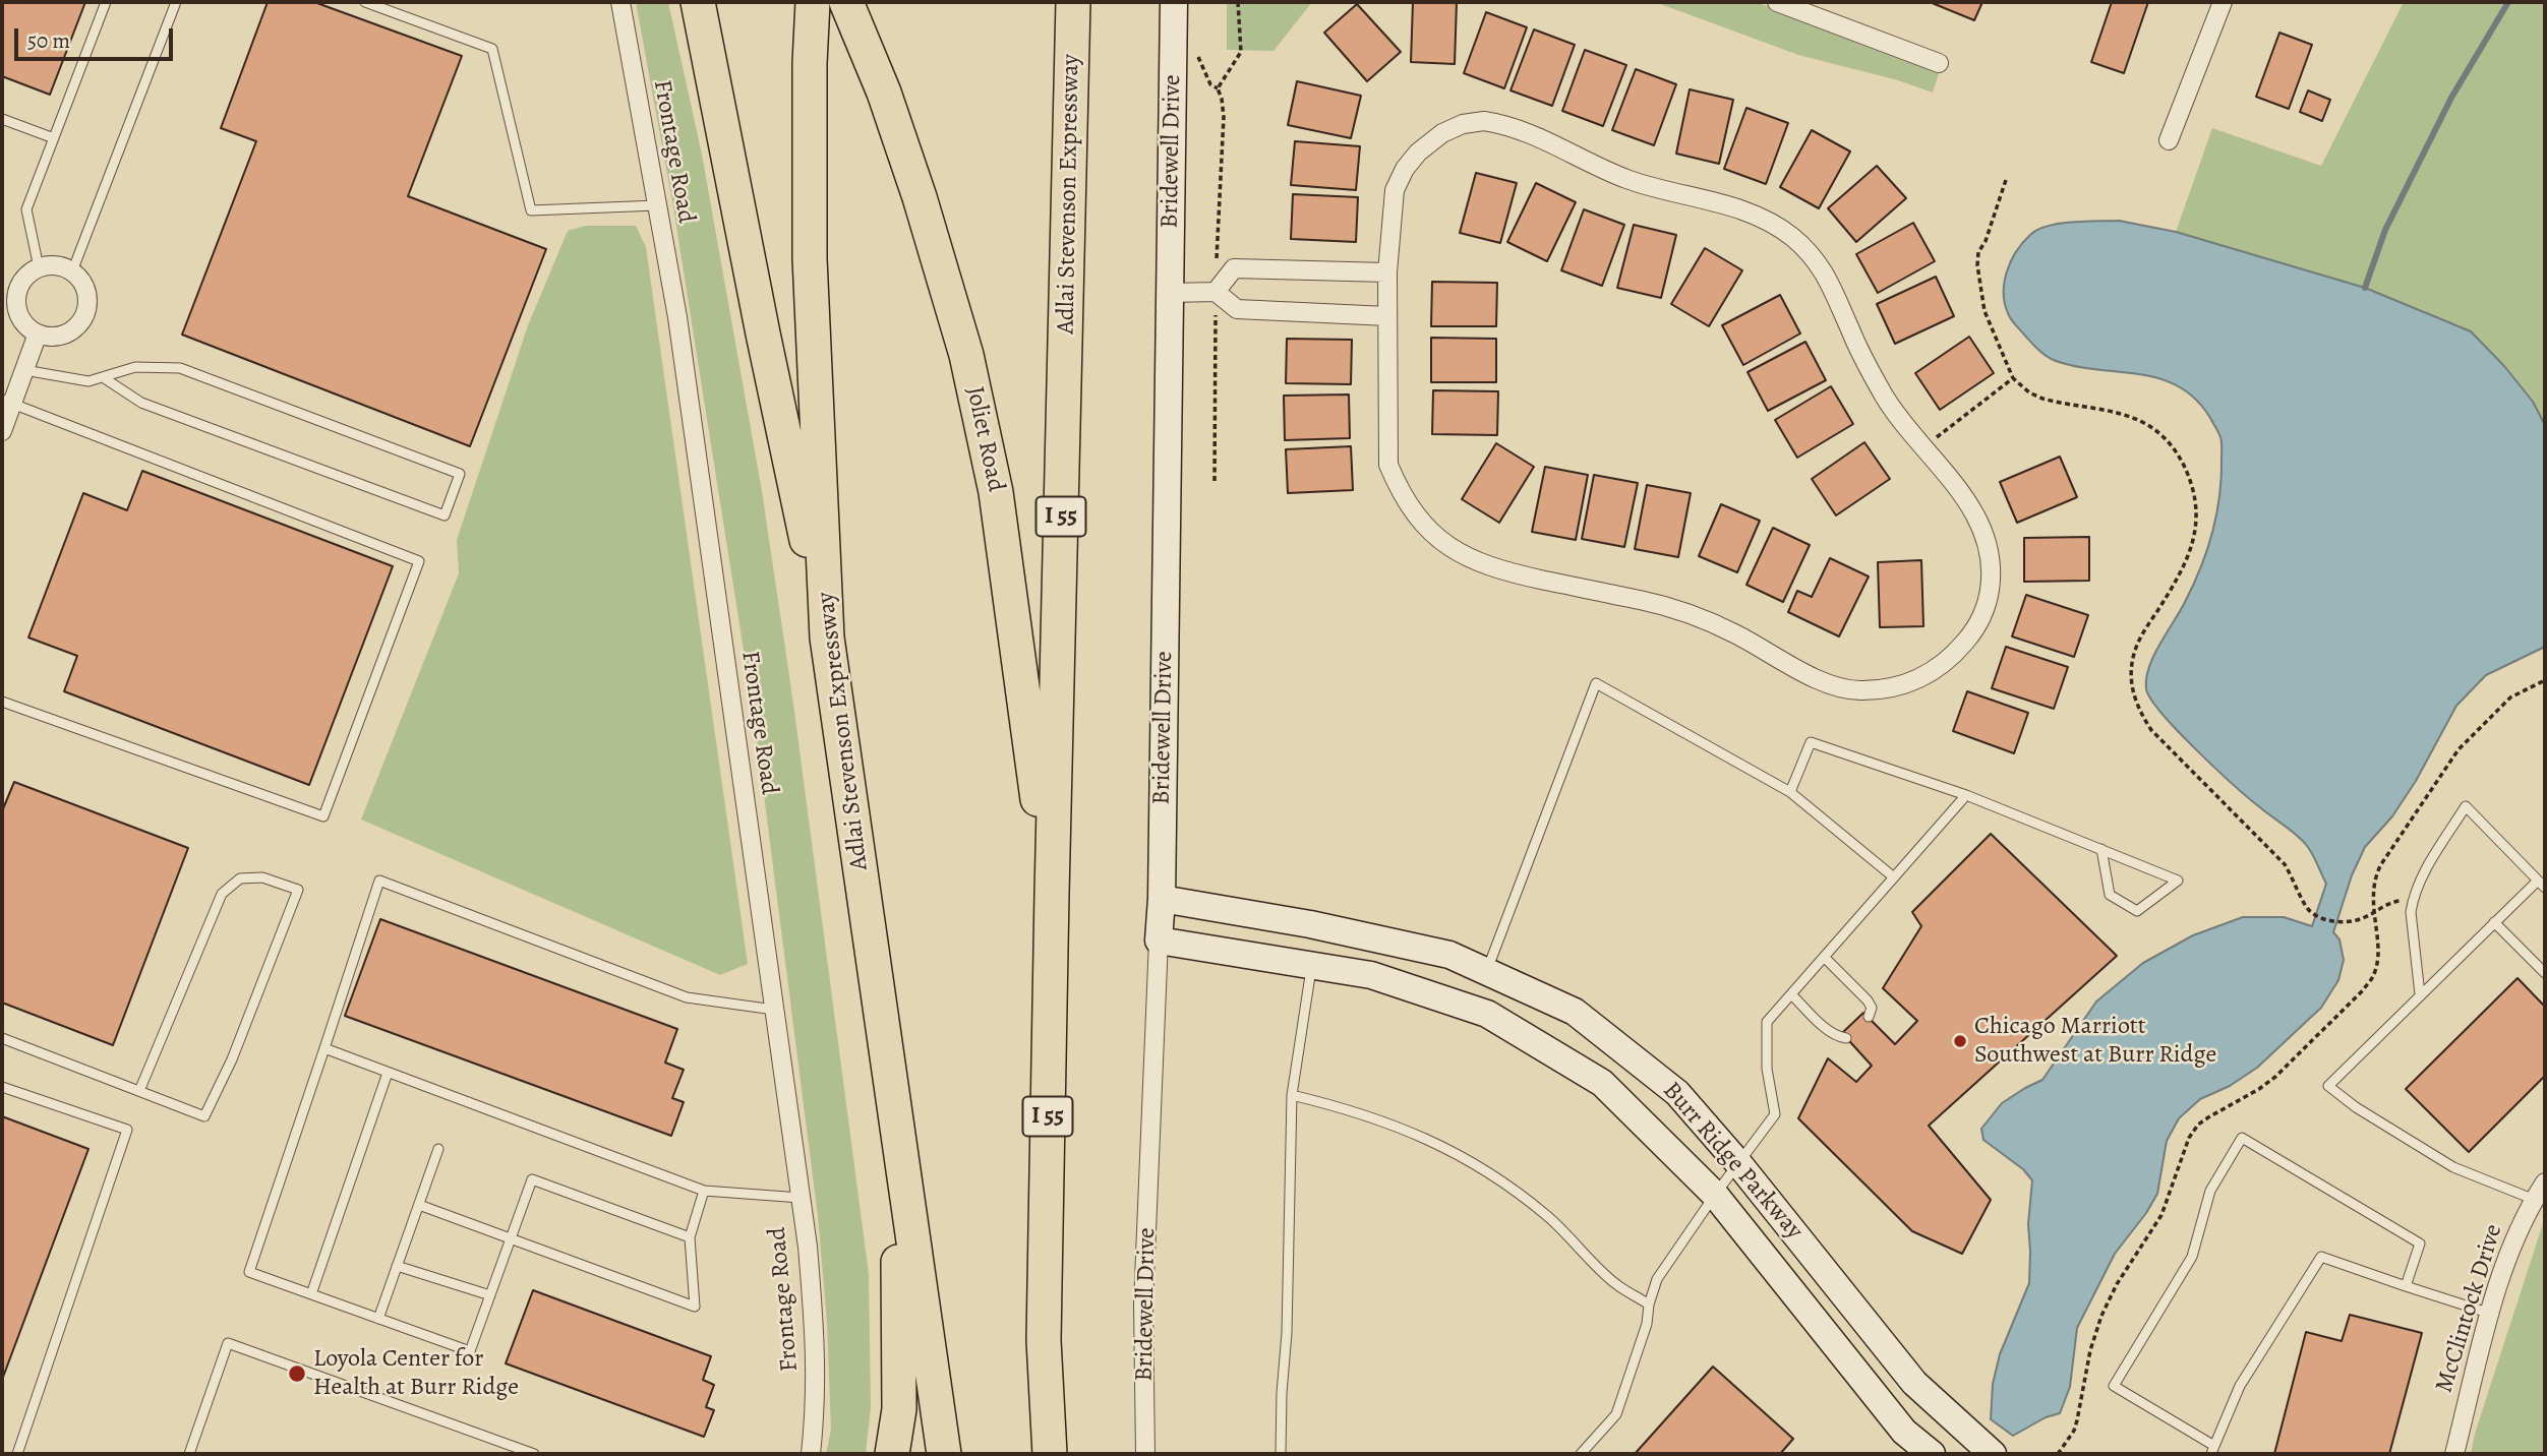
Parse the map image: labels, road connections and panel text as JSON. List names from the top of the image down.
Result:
{
  "streets": {
    "highway": ["Adlai Stevenson Expressway", "Joliet Road", "I 55"],
    "street": [
      "Frontage Road",
      "Bridewell Drive",
      "Burr Ridge Parkway",
      "McClintock Drive"
    ]
  },
  "crossings": [
    ["Bridewell Drive", "Burr Ridge Parkway"],
    ["Adlai Stevenson Expressway", "Joliet Road"]
  ],
  "places": ["Chicago Marriott Southwest at Burr Ridge", "Loyola Center for Health at Burr Ridge"],
  "scale_bar": "50 m"
}
